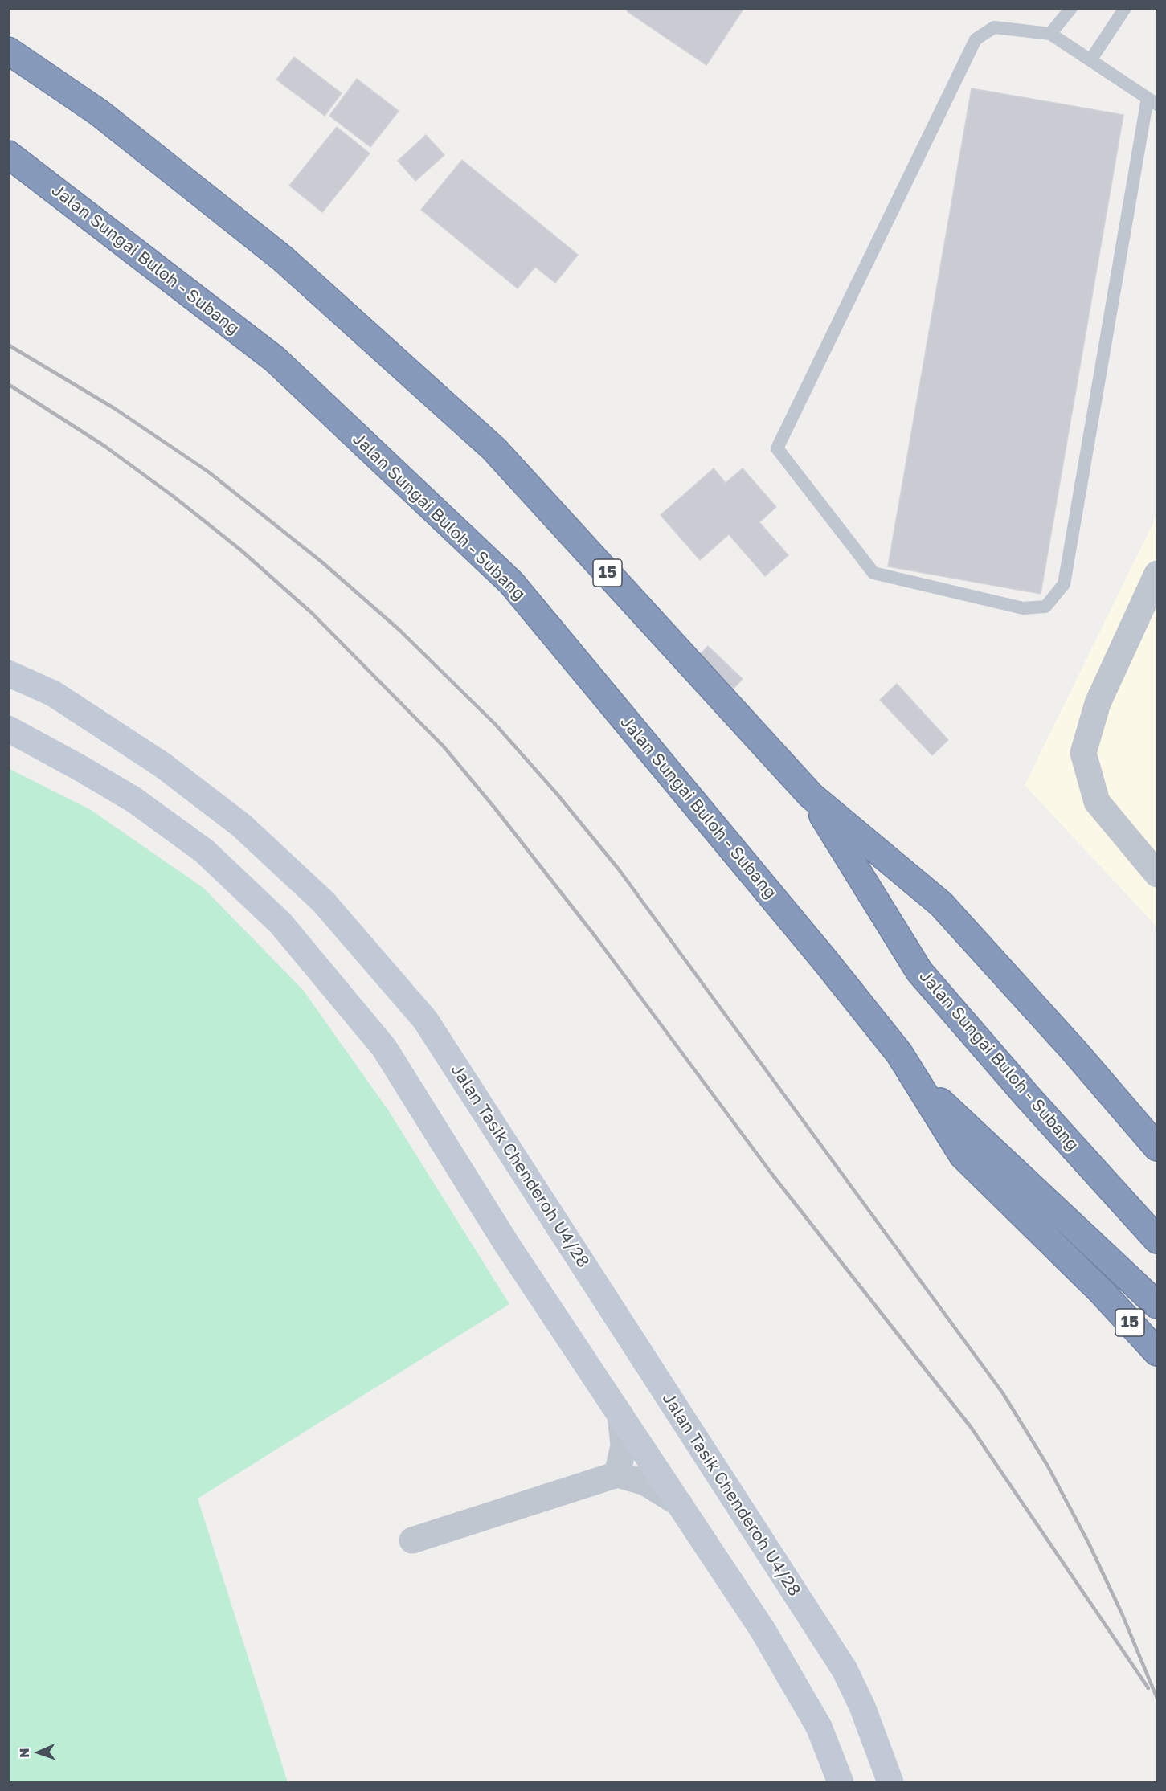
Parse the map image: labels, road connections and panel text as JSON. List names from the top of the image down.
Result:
{
  "streets": {
    "highway": ["Jalan Sungai Buloh - Subang", "15"],
    "street": ["Jalan Tasik Chenderoh U4/28"]
  },
  "north": "left"
}
